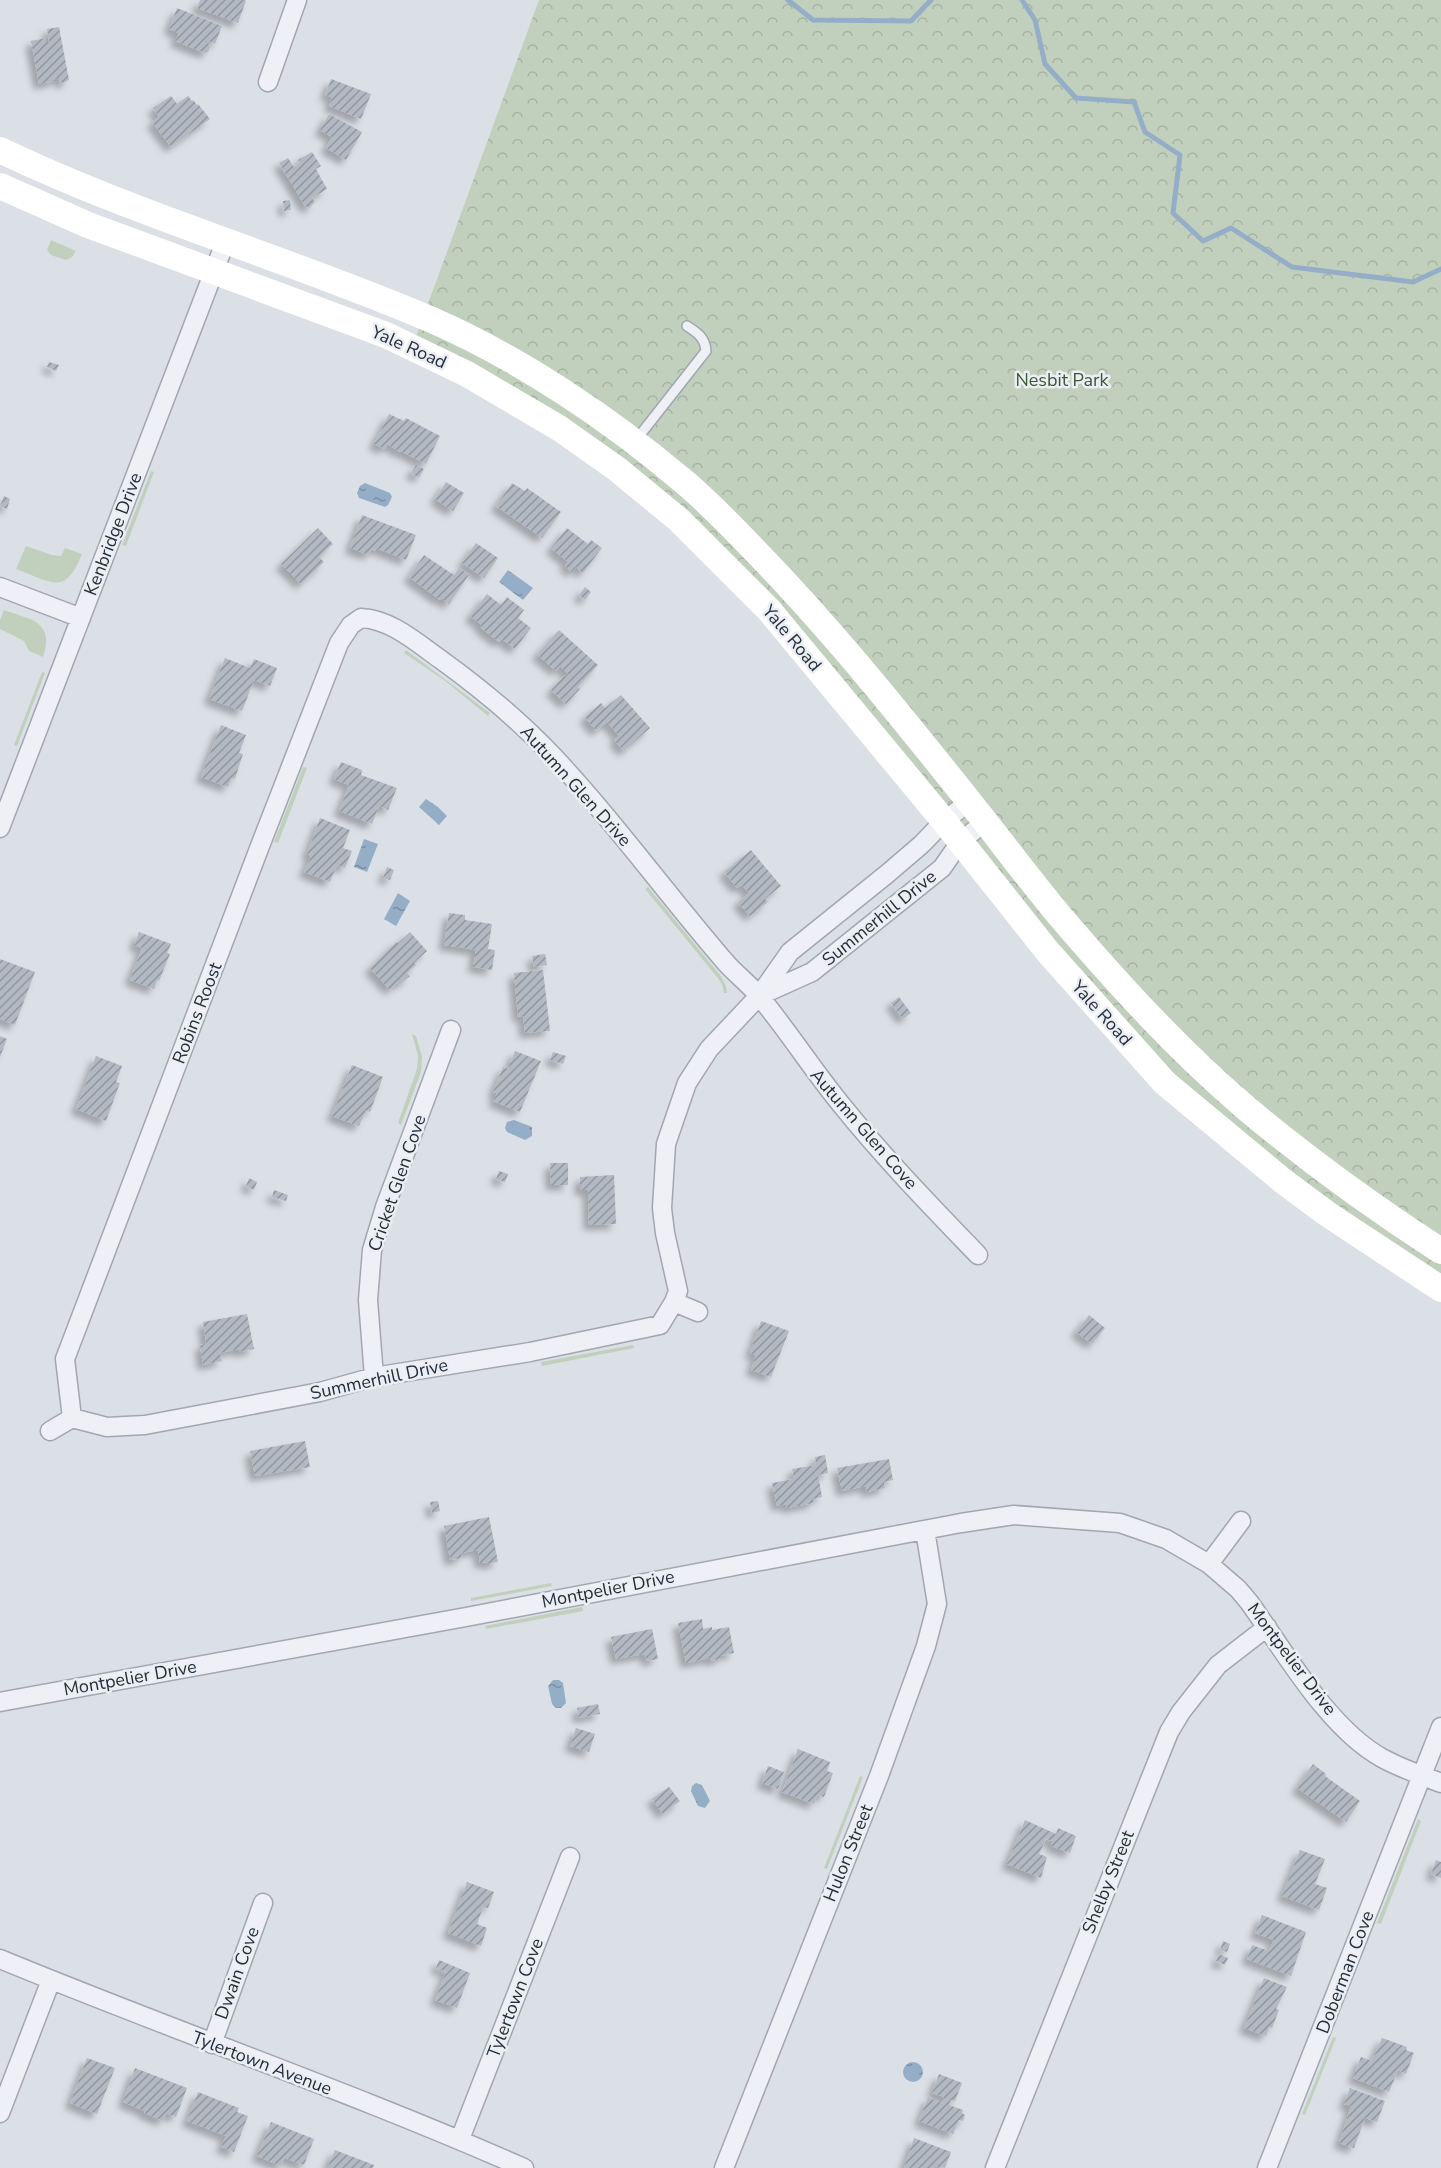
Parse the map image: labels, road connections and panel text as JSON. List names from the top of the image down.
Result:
{
  "streets": {
    "main road": ["Yale Road"],
    "street": [
      "Kenbridge Drive",
      "Autumn Glen Drive",
      "Summerhill Drive",
      "Robins Roost",
      "Autumn Glen Cove",
      "Cricket Glen Cove",
      "Montpelier Drive",
      "Hulon Street",
      "Shelby Street",
      "Doberman Cove",
      "Dwain Cove",
      "Tylertown Cove",
      "Tylertown Avenue"
    ]
  },
  "crossings": [
    ["Yale Road", "Kenbridge Drive"],
    ["Yale Road", "Summerhill Drive"],
    ["Autumn Glen Drive", "Summerhill Drive"],
    ["Autumn Glen Drive", "Robins Roost"],
    ["Autumn Glen Drive", "Autumn Glen Cove"],
    ["Summerhill Drive", "Robins Roost"],
    ["Summerhill Drive", "Autumn Glen Cove"],
    ["Summerhill Drive", "Cricket Glen Cove"],
    ["Montpelier Drive", "Hulon Street"],
    ["Montpelier Drive", "Shelby Street"],
    ["Montpelier Drive", "Doberman Cove"],
    ["Dwain Cove", "Tylertown Avenue"],
    ["Tylertown Cove", "Tylertown Avenue"]
  ],
  "parks": ["Nesbit Park"]
}
